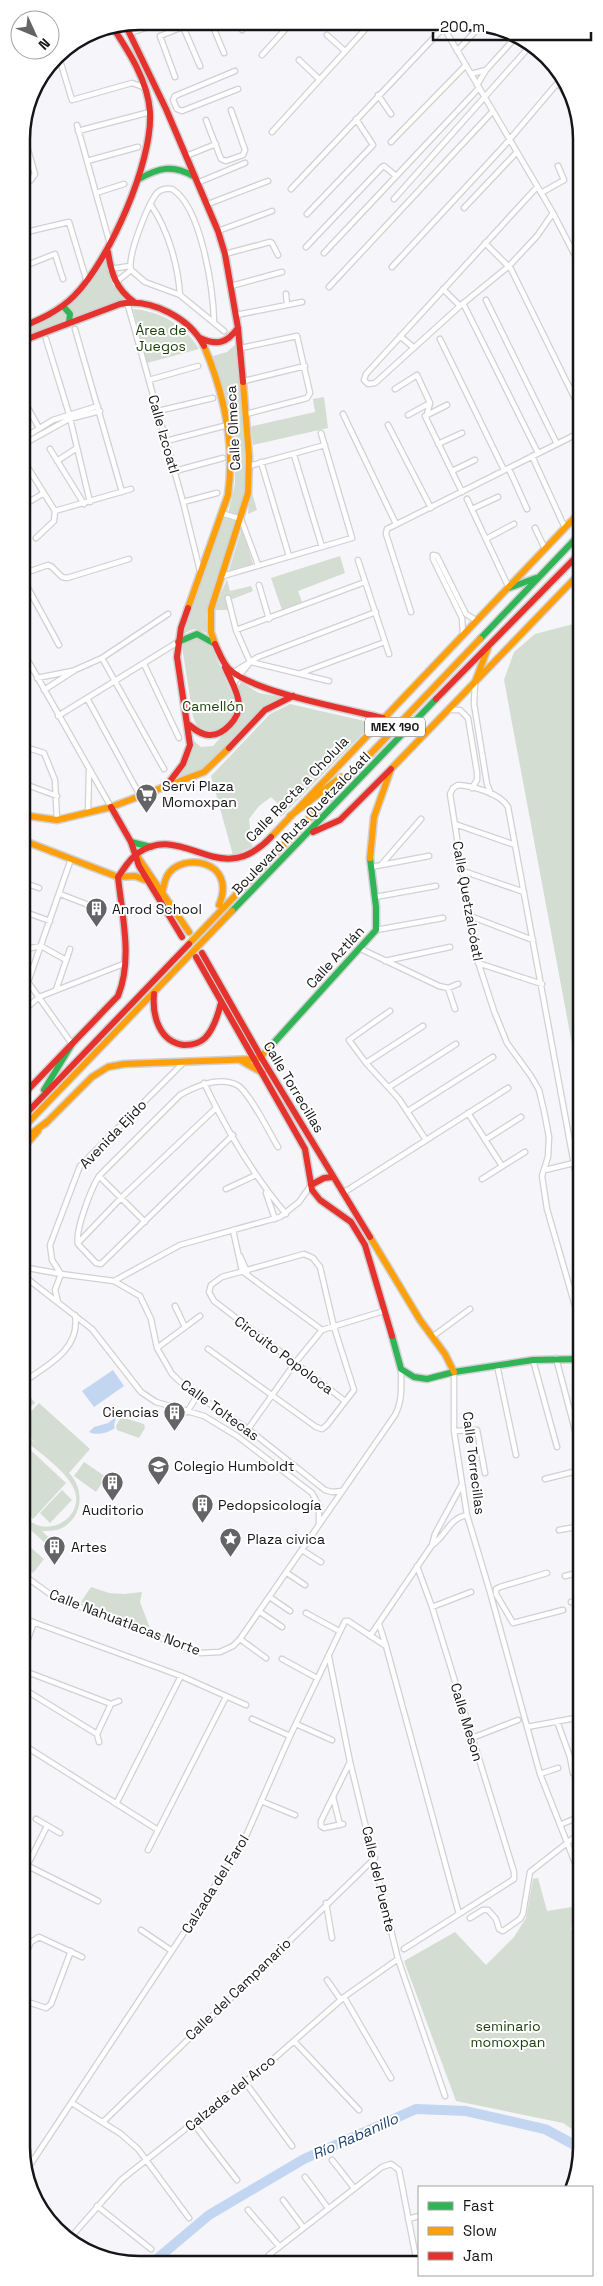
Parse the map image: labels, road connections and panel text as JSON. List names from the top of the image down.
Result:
{
  "streets": {
    "main road": [
      "Calle Olmeca",
      "MEX 190",
      "Calle Recta a Cholula",
      "Boulevard Ruta Quetzalcóatl",
      "Calle Aztlán",
      "Calle Torrecillas"
    ],
    "street": [
      "Calle Izcoatl",
      "Calle Quetzalcóatl",
      "Avenida Ejido",
      "Circuito Popoloca",
      "Calle Toltecas",
      "Calle Nahuatlacas Norte",
      "Calle Meson",
      "Calle del Puente",
      "Calzada del Farol",
      "Calle del Campanario",
      "Calzada del Arco"
    ]
  },
  "crossings": [
    ["Calle Olmeca", "Calle Izcoatl"],
    ["Calle Olmeca", "Calle Recta a Cholula"],
    ["Calle Aztlán", "Calle Torrecillas"],
    ["Avenida Ejido", "Calle Toltecas"],
    ["Calle Toltecas", "Calle Nahuatlacas Norte"],
    ["Calle del Puente", "Calzada del Farol"],
    ["Calle del Puente", "Calle del Campanario"],
    ["Calle del Puente", "Calzada del Arco"]
  ],
  "water": ["Río Rabanillo"],
  "parks": ["Área de Juegos", "Camellón", "seminario momoxpan"],
  "places": {
    "supermarket": ["Servi Plaza Momoxpan"],
    "building": [
      "Anrod School",
      "Ciencias",
      "Auditorio",
      "Pedopsicología",
      "Artes"
    ],
    "school or university": ["Colegio Humboldt"],
    "place": ["Plaza civica"]
  },
  "legend": ["Fast", "Slow", "Jam"],
  "scale_bar": "200 m",
  "north": "bottom right"
}
